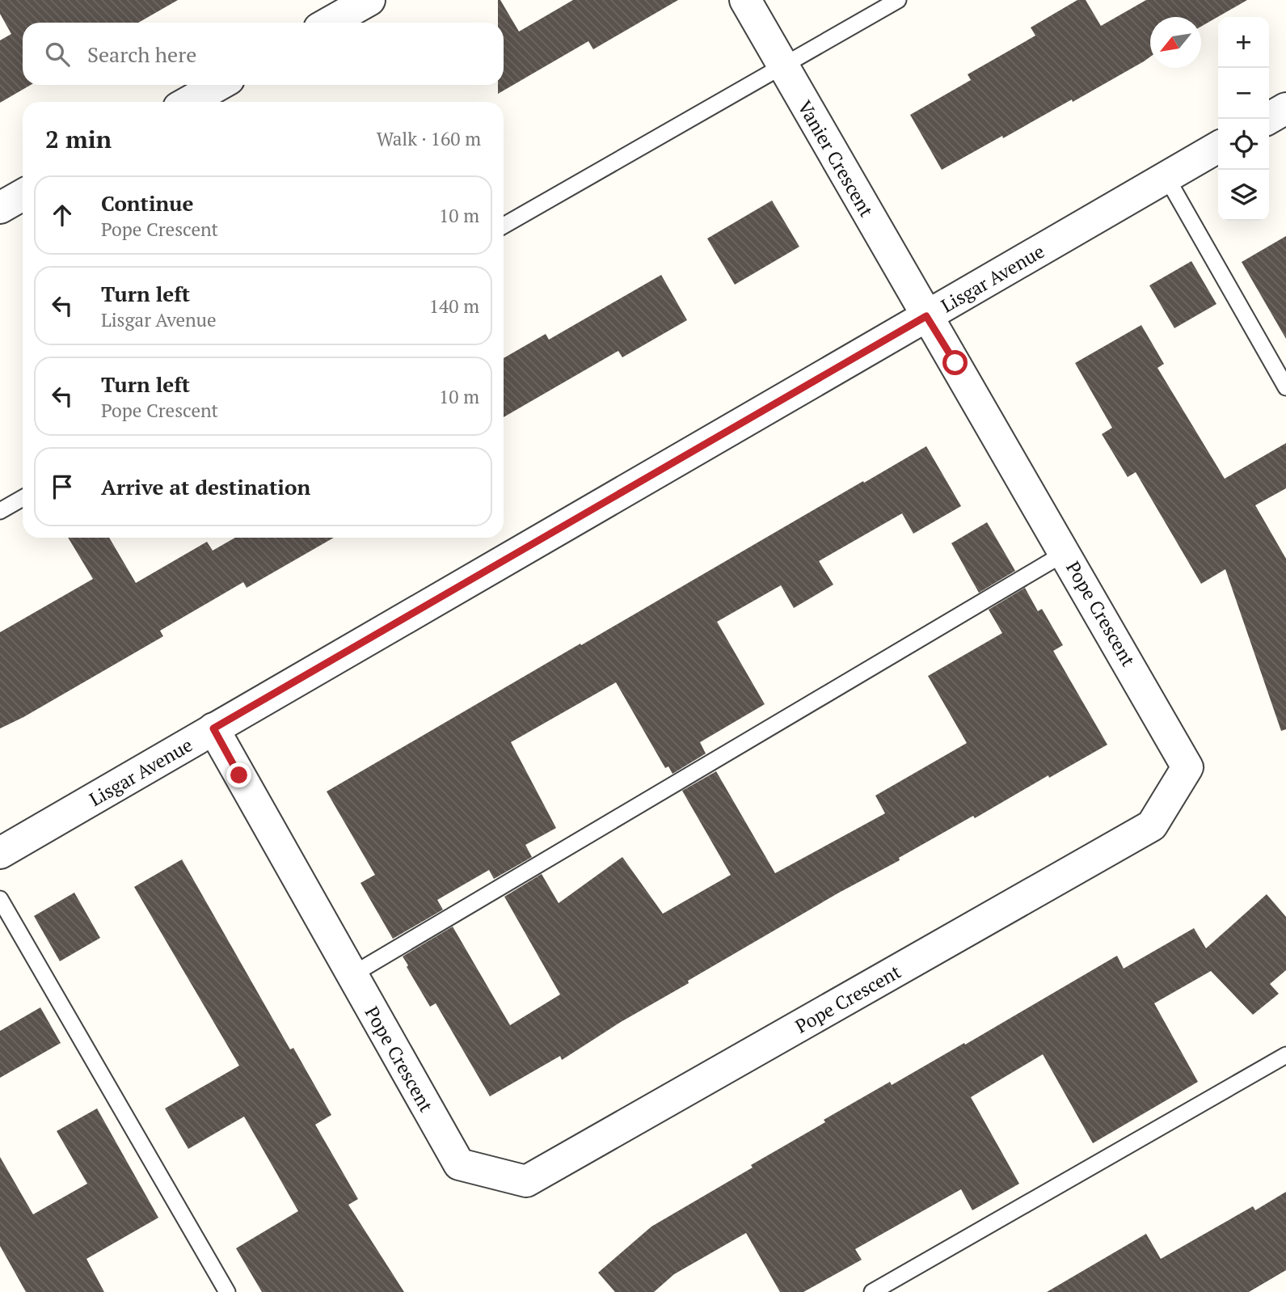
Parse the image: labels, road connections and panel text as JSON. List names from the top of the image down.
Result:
{
  "streets": {
    "street": ["Vanier Crescent", "Lisgar Avenue", "Pope Crescent"]
  },
  "crossings": [
    ["Vanier Crescent", "Lisgar Avenue"],
    ["Vanier Crescent", "Pope Crescent"],
    ["Lisgar Avenue", "Pope Crescent"]
  ],
  "north": "bottom left",
  "page": {
    "map_buttons": ["+", "−"],
    "search": "Search here",
    "heading": ["2 min", "Walk · 160 m"],
    "list": [
      ["Continue", "Pope Crescent", "10 m"],
      ["Turn left", "Lisgar Avenue", "140 m"],
      ["Turn left", "Pope Crescent", "10 m"],
      "Arrive at destination"
    ]
  }
}
